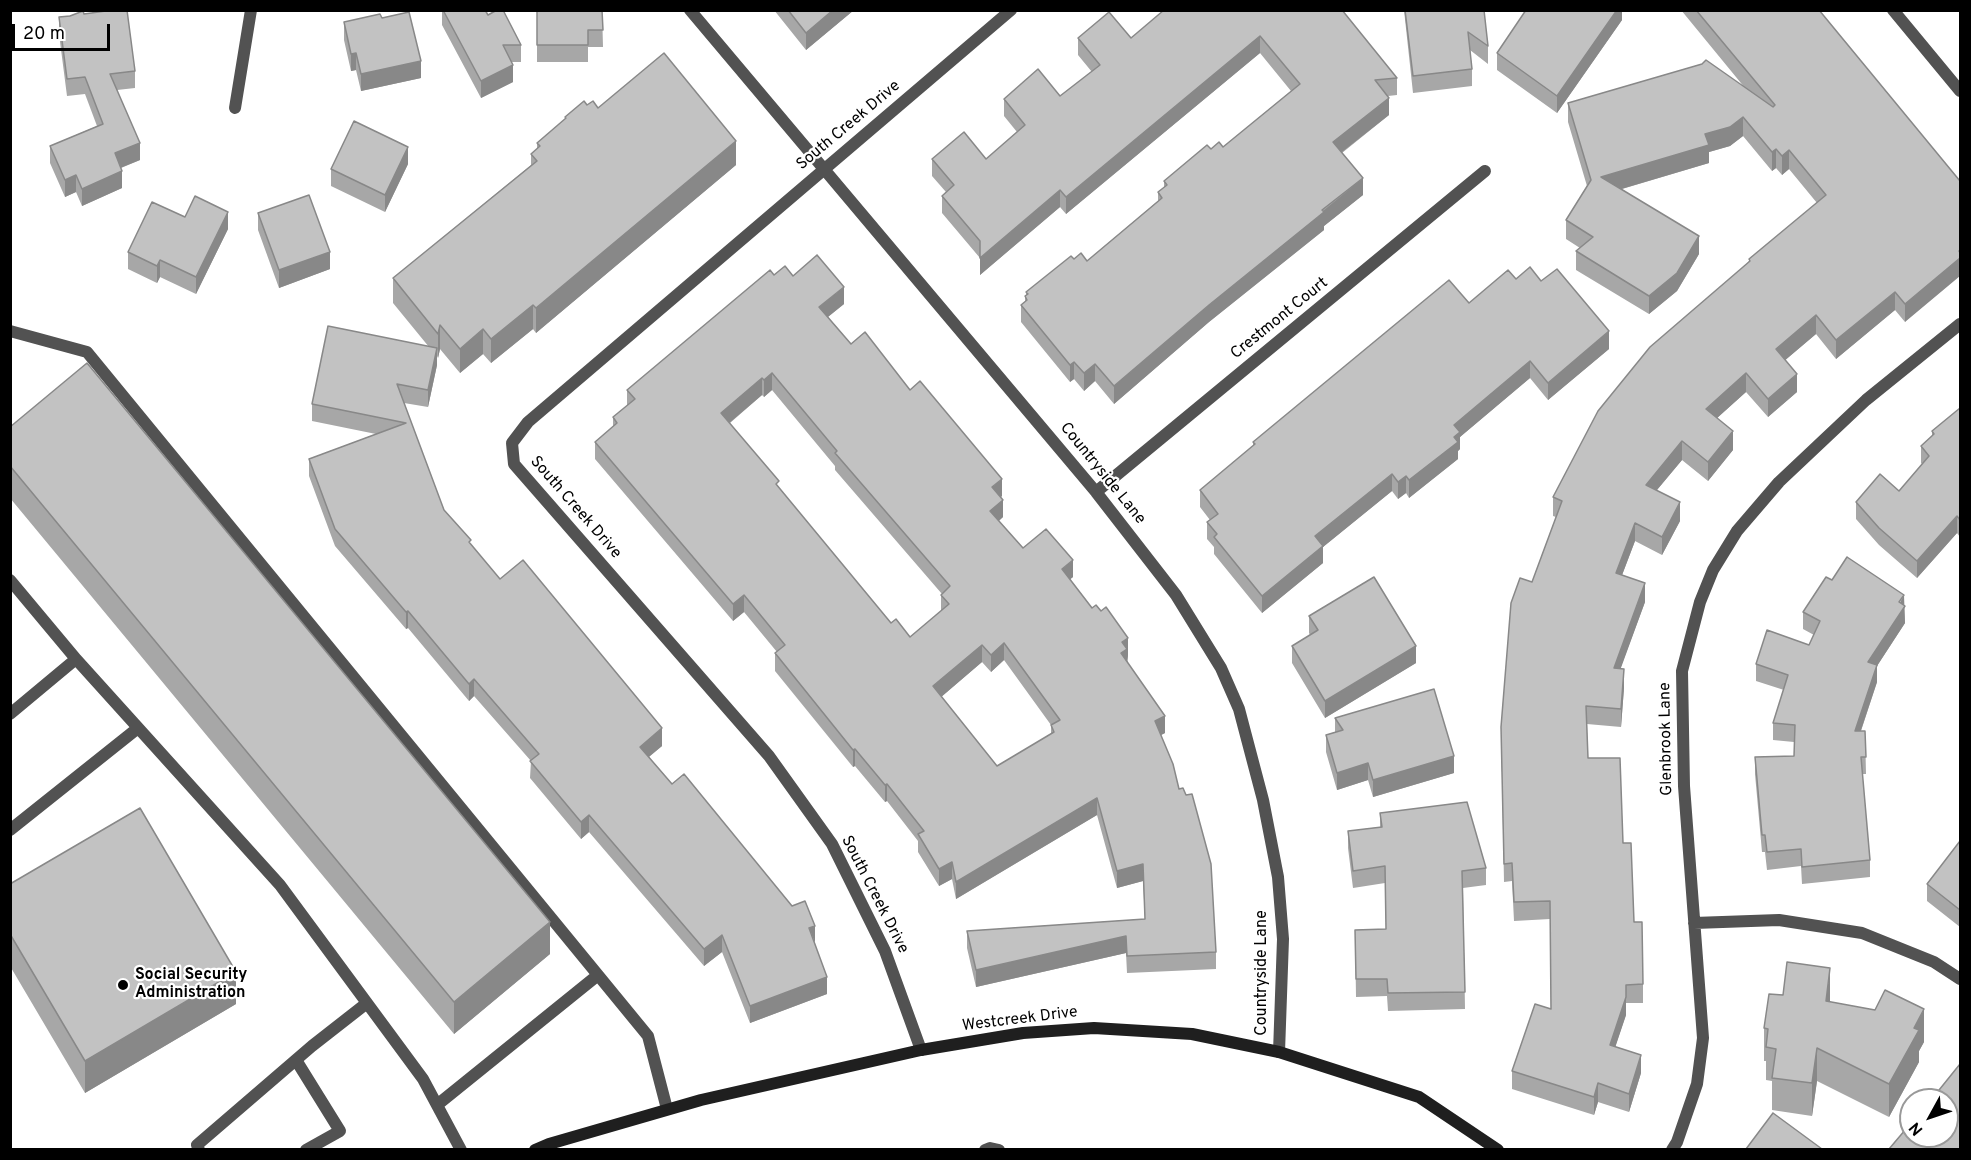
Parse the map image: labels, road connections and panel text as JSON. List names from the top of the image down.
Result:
{
  "streets": {
    "street": [
      "South Creek Drive",
      "Crestmont Court",
      "Countryside Lane",
      "Glenbrook Lane",
      "Westcreek Drive"
    ]
  },
  "crossings": [
    ["South Creek Drive", "Countryside Lane"],
    ["South Creek Drive", "Westcreek Drive"],
    ["Crestmont Court", "Countryside Lane"],
    ["Countryside Lane", "Westcreek Drive"]
  ],
  "places": ["Social Security Administration"],
  "scale_bar": "20 m",
  "north": "bottom left"
}
